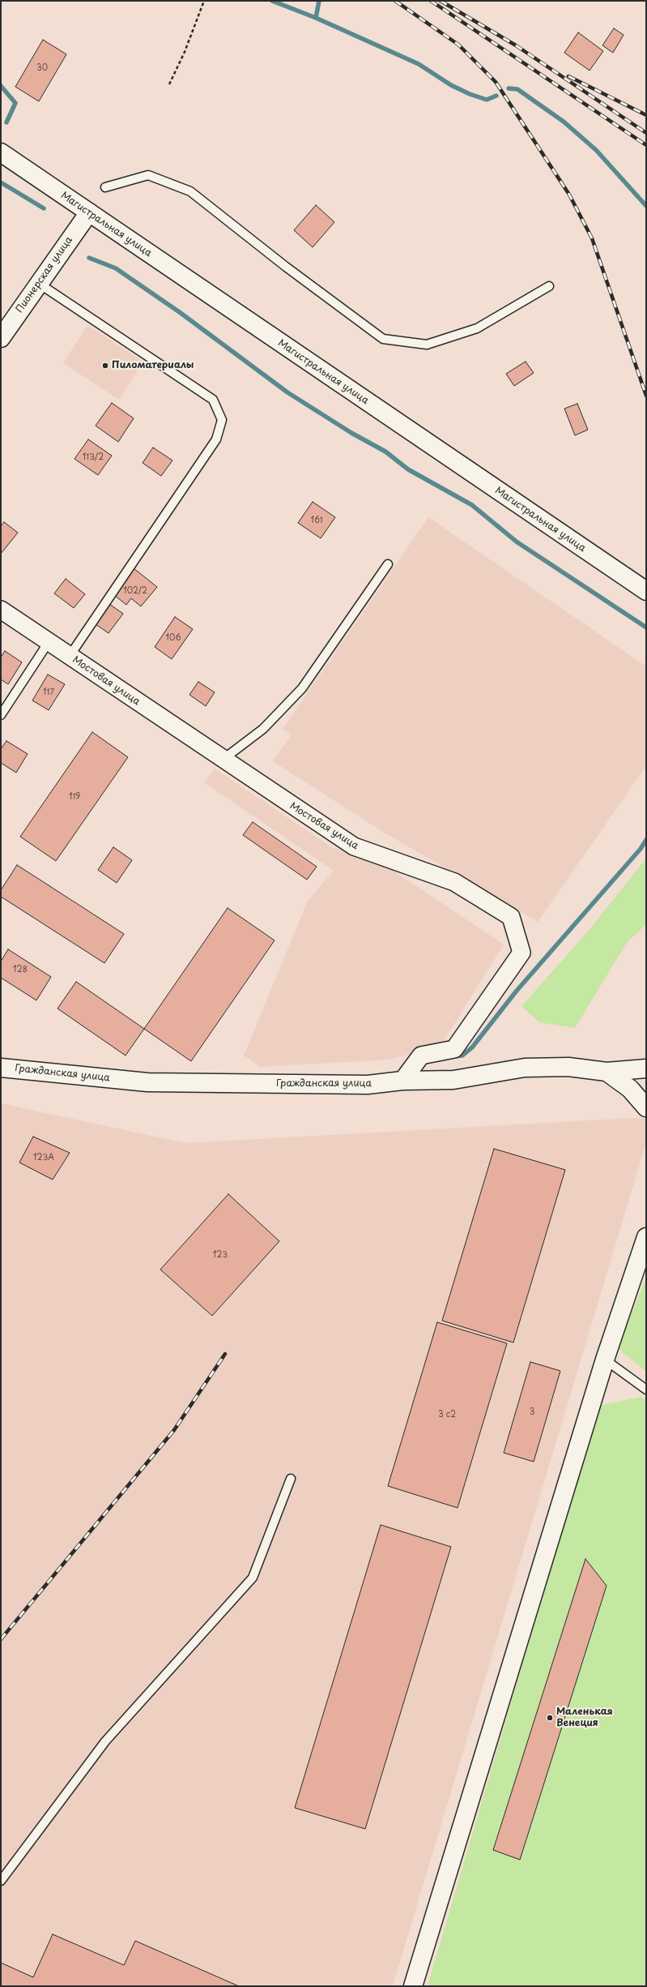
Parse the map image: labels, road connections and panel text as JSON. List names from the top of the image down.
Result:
{
  "streets": {
    "street": [
      "Магистральная улица",
      "Пионерская улица",
      "Мостовая улица",
      "Гражданская улица"
    ]
  },
  "crossings": [
    ["Магистральная улица", "Пионерская улица"],
    ["Мостовая улица", "Гражданская улица"]
  ],
  "places": ["Пиломатериалы", "Маленькая Венеция"],
  "house_numbers": [
    "30",
    "113/2",
    "161",
    "102/2",
    "106",
    "117",
    "119",
    "128",
    "123А",
    "123",
    "3",
    "3 с2"
  ]
}
